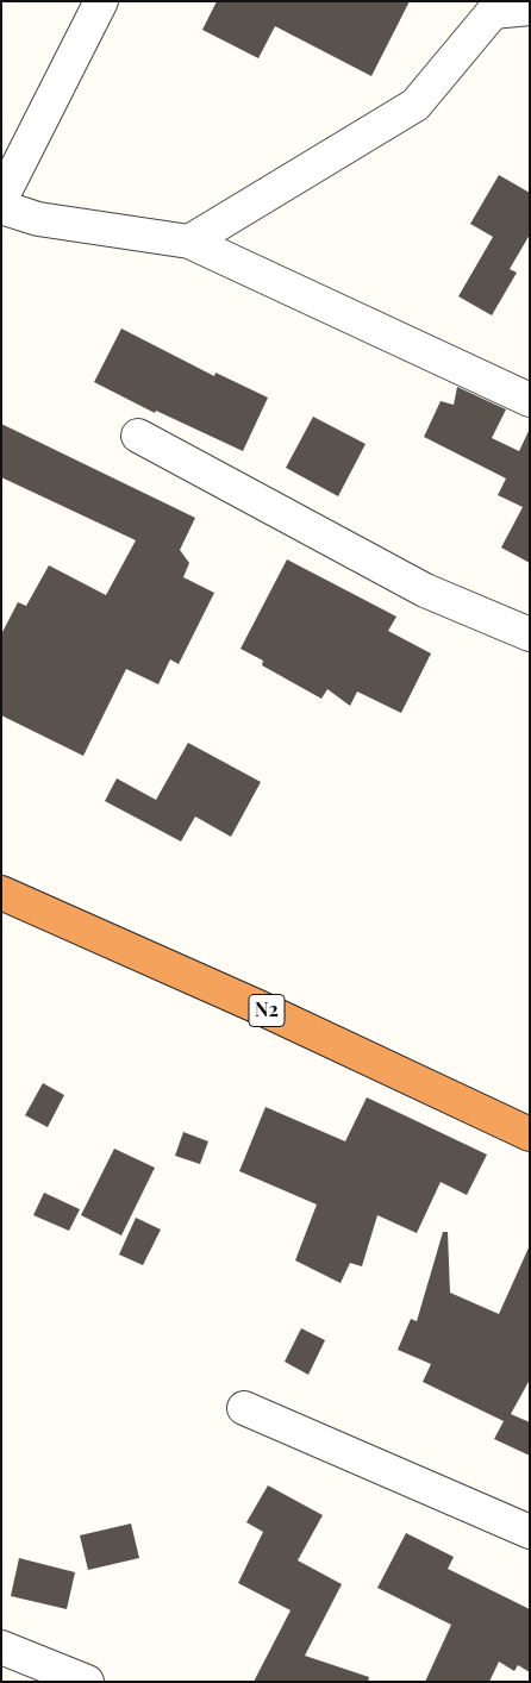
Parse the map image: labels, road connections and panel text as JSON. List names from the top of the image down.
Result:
{
  "streets": {
    "highway": ["N2"]
  }
}
